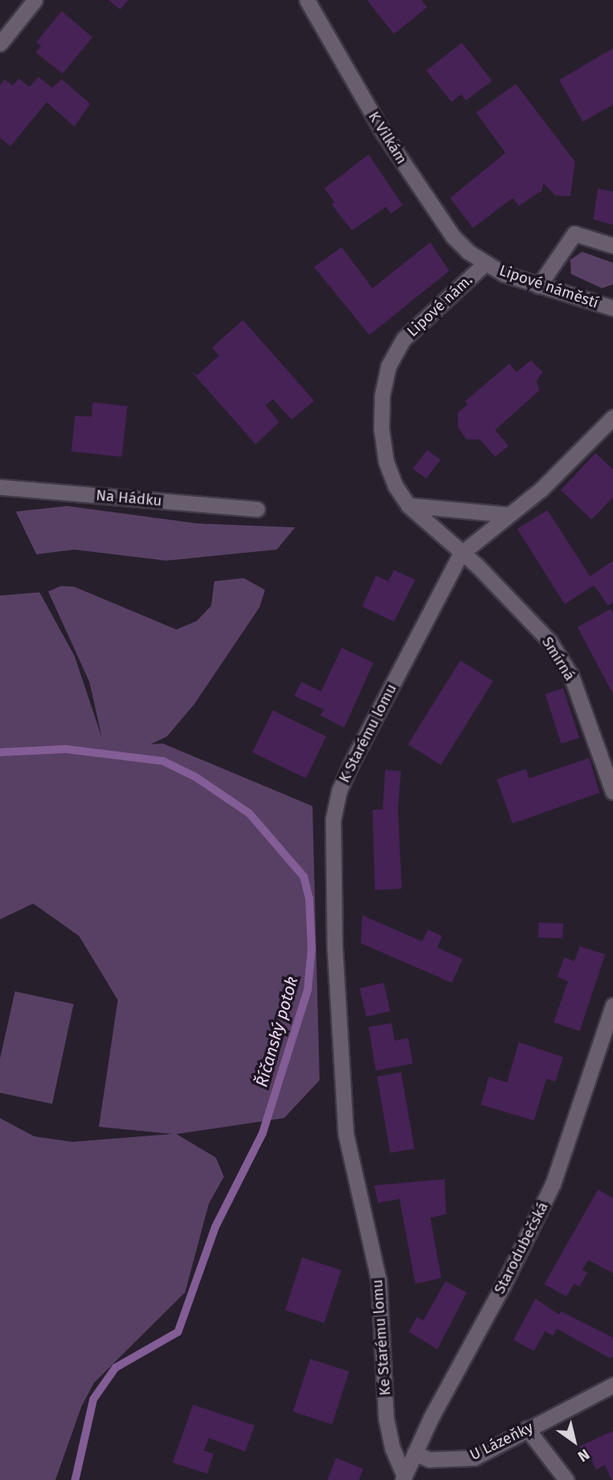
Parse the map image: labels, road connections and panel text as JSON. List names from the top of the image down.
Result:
{
  "streets": {
    "street": [
      "K Vilkám",
      "Lipové náměstí",
      "Lipové nám.",
      "Na Hádku",
      "Smírná",
      "K Starému lomu",
      "Starodubečská",
      "Ke Starému lomu",
      "U Lázeňky"
    ]
  },
  "crossings": [
    ["K Vilkám", "Lipové náměstí"],
    ["K Vilkám", "Lipové nám."],
    ["Lipové náměstí", "Lipové nám."],
    ["Lipové nám.", "Smírná"],
    ["Lipové nám.", "K Starému lomu"],
    ["Smírná", "K Starému lomu"],
    ["K Starému lomu", "Ke Starému lomu"],
    ["Starodubečská", "Ke Starému lomu"],
    ["Starodubečská", "U Lázeňky"]
  ],
  "water": ["Říčanský potok"],
  "north": "bottom right"
}
